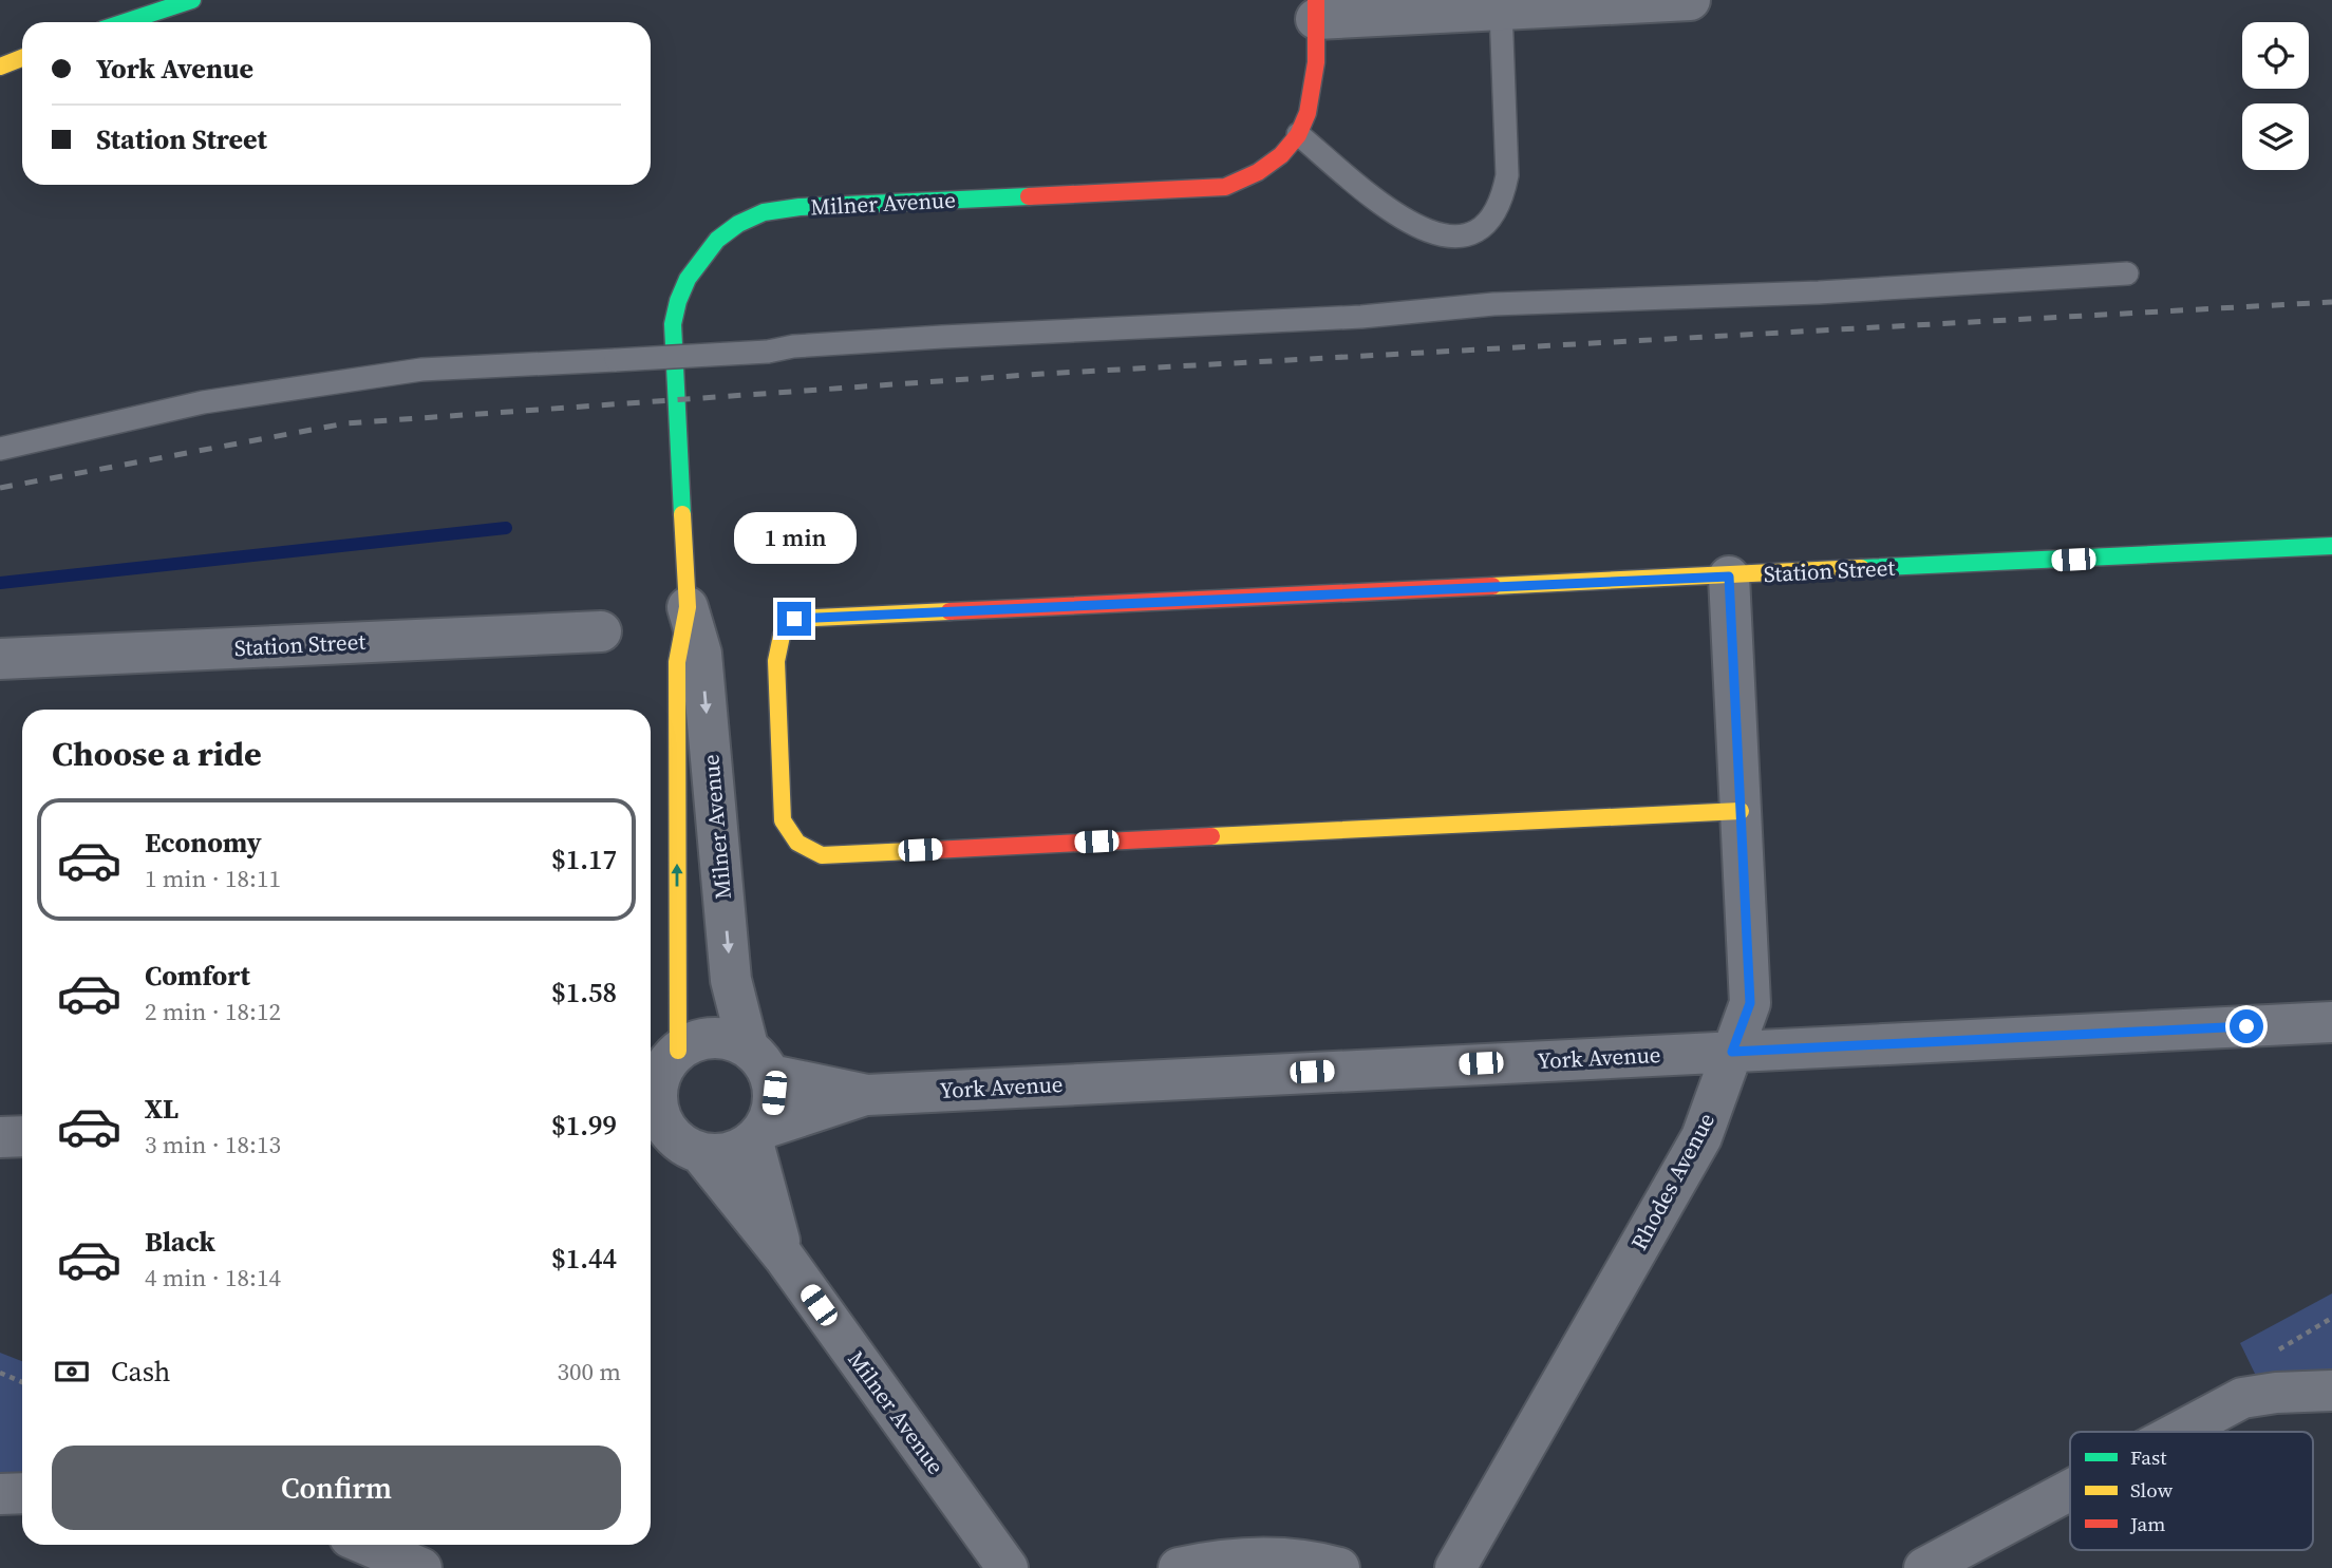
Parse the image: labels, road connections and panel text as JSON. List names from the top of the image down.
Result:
{
  "streets": {
    "street": [
      "Milner Avenue",
      "Station Street",
      "York Avenue",
      "Rhodes Avenue"
    ]
  },
  "crossings": [
    ["Milner Avenue", "York Avenue"],
    ["Station Street", "Rhodes Avenue"],
    ["York Avenue", "Rhodes Avenue"]
  ],
  "legend": ["Fast", "Slow", "Jam"],
  "page": {
    "banner": ["York Avenue", "Station Street"],
    "bubble": "1 min",
    "heading": "Choose a ride",
    "list": [
      {
        "name": "Economy",
        "note": "1 min · 18:11",
        "value": "$1.17"
      },
      {
        "name": "Comfort",
        "note": "2 min · 18:12",
        "value": "$1.58"
      },
      {
        "name": "XL",
        "note": "3 min · 18:13",
        "value": "$1.99"
      },
      {
        "name": "Black",
        "note": "4 min · 18:14",
        "value": "$1.44"
      }
    ],
    "pay": ["Cash", "300 m"],
    "buttons": "Confirm"
  }
}
